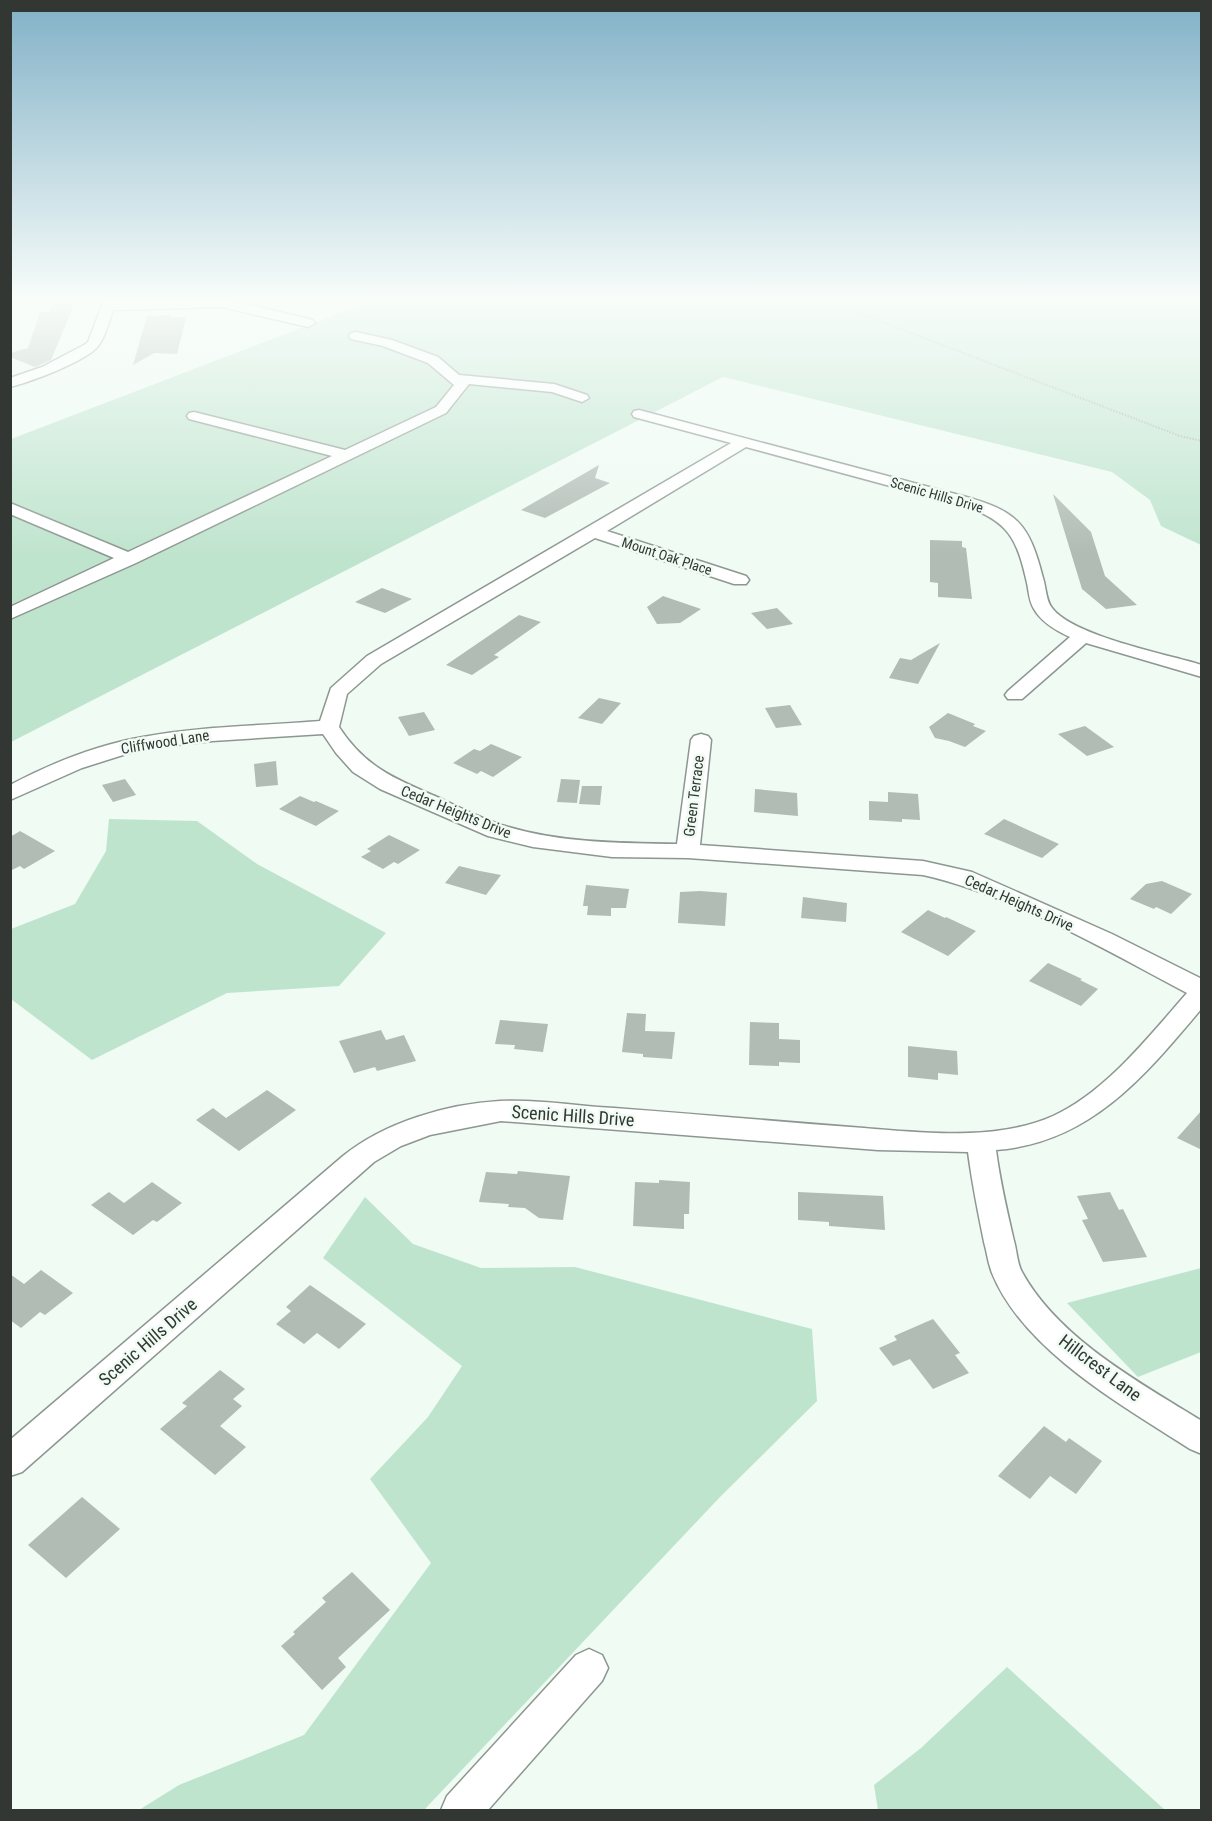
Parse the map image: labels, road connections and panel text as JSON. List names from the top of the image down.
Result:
{
  "streets": {
    "street": [
      "Scenic Hills Drive",
      "Mount Oak Place",
      "Cliffwood Lane",
      "Green Terrace",
      "Cedar Heights Drive",
      "Hillcrest Lane"
    ]
  },
  "crossings": [
    ["Scenic Hills Drive", "Cedar Heights Drive"],
    ["Scenic Hills Drive", "Hillcrest Lane"],
    ["Cliffwood Lane", "Cedar Heights Drive"],
    ["Green Terrace", "Cedar Heights Drive"]
  ]
}
